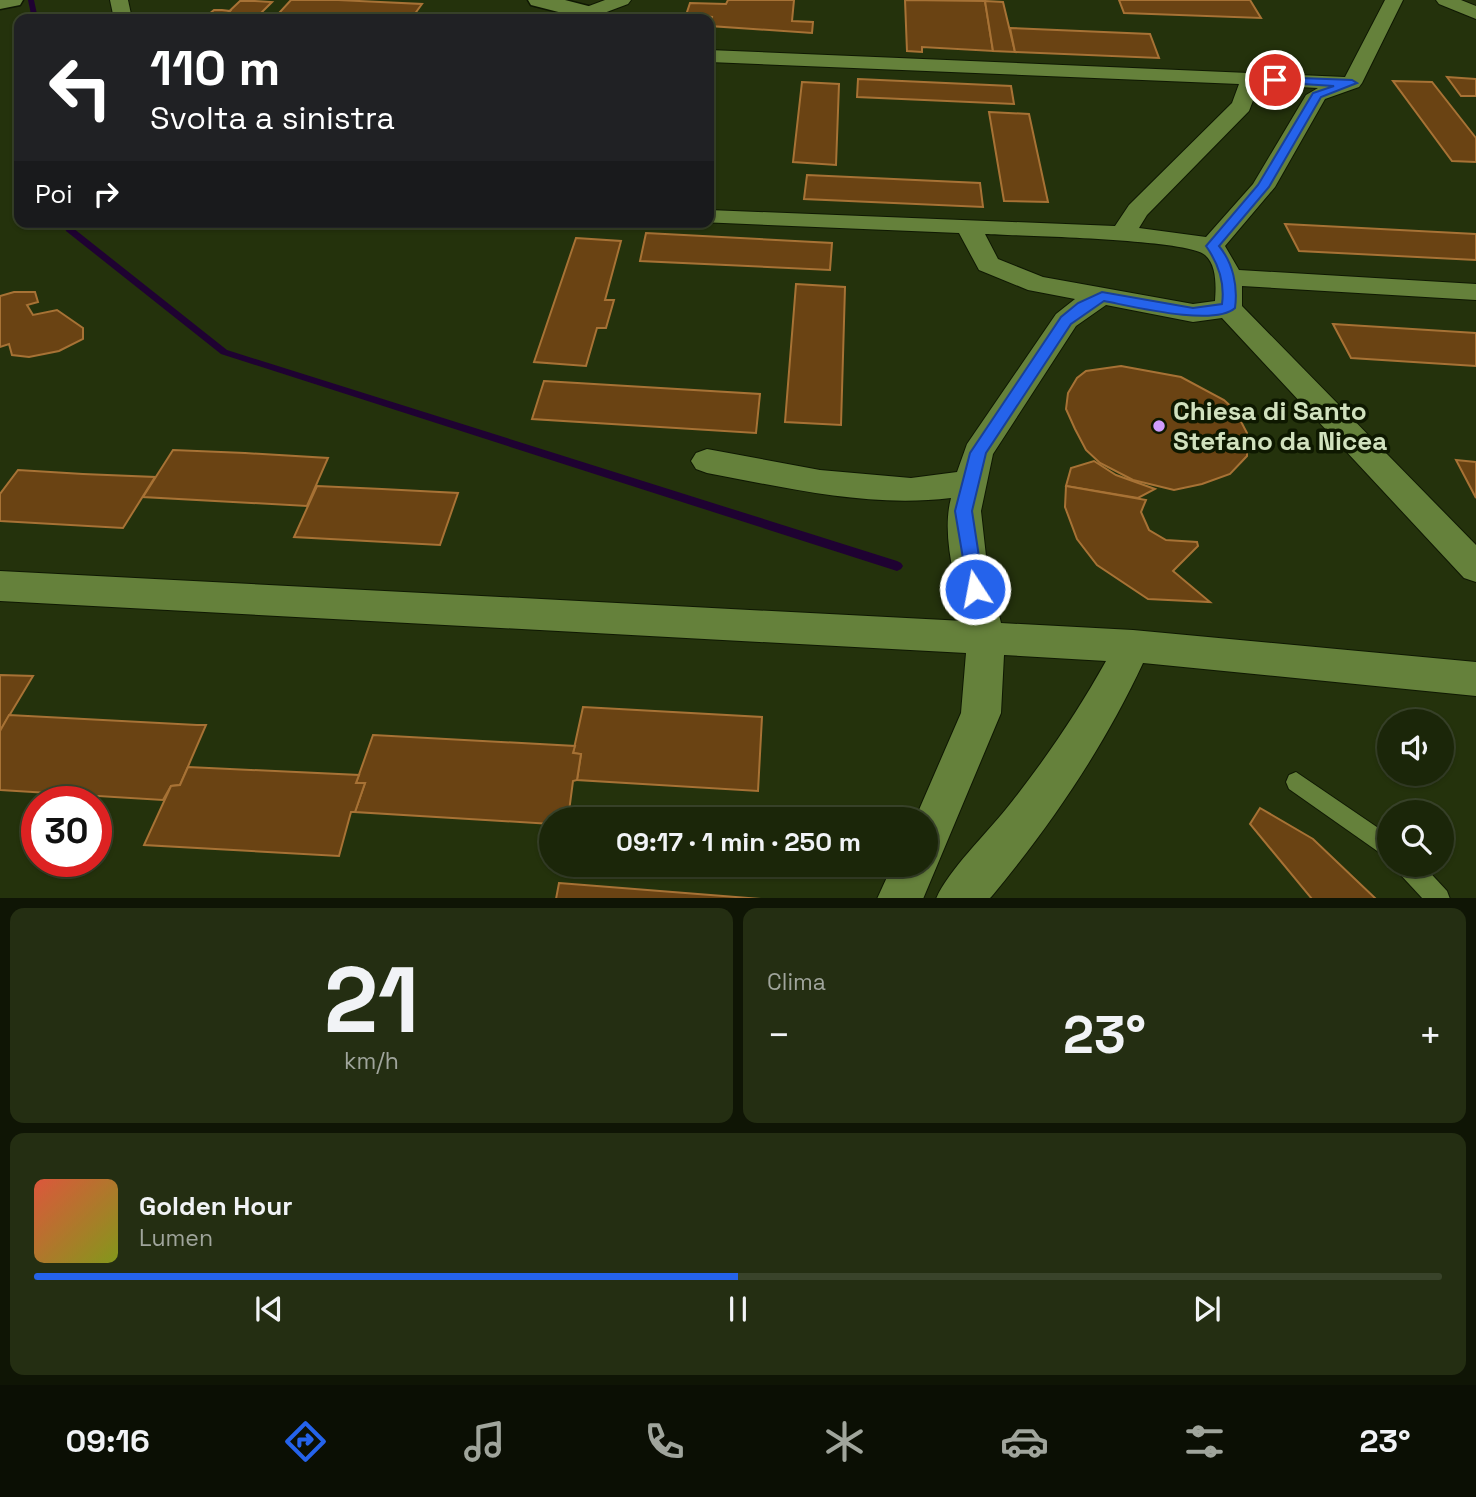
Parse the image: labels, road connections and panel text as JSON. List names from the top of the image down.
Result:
{
  "places": ["Chiesa di Santo Stefano da Nicea"],
  "page": {
    "turn": ["110 m", "Svolta a sinistra"],
    "then": "Poi",
    "limit": "30",
    "trip": "09:17 · 1 min · 250 m",
    "tile": [
      ["21", "km/h"],
      "Clima"
    ],
    "heat": ["−", "23°", "+"],
    "song": ["Golden Hour", "Lumen"],
    "tabs": ["09:16", "23°"]
  }
}
